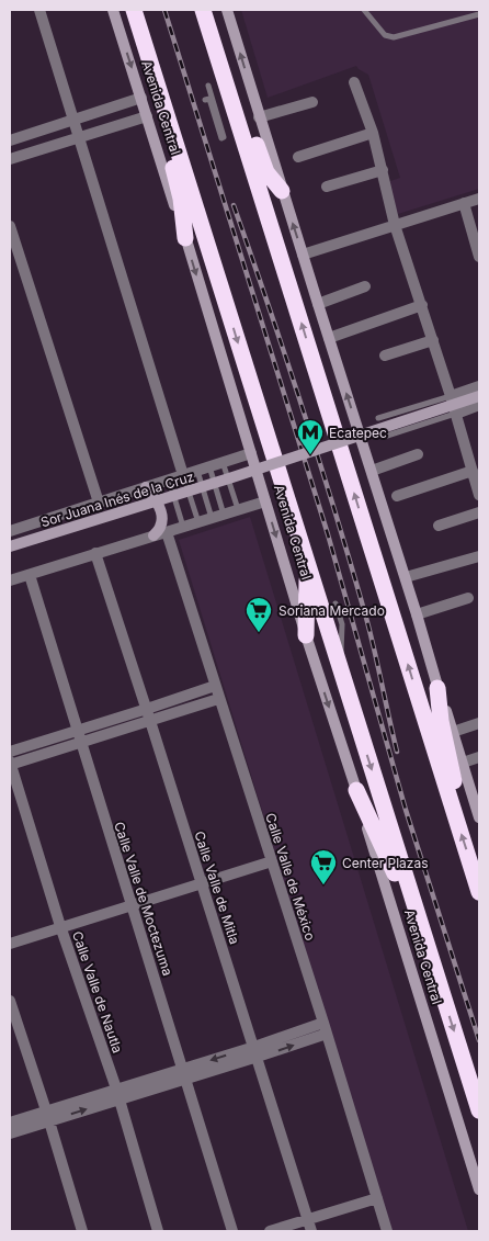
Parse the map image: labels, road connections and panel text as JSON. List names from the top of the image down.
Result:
{
  "streets": {
    "highway": ["Avenida Central"],
    "main road": ["Sor Juana Inés de la Cruz"],
    "street": [
      "Calle Valle de México",
      "Calle Valle de Mitla",
      "Calle Valle de Moctezuma",
      "Calle Valle de Nautla"
    ]
  },
  "places": {
    "metro station": ["Ecatepec"],
    "supermarket": ["Soriana Mercado", "Center Plazas"]
  }
}
